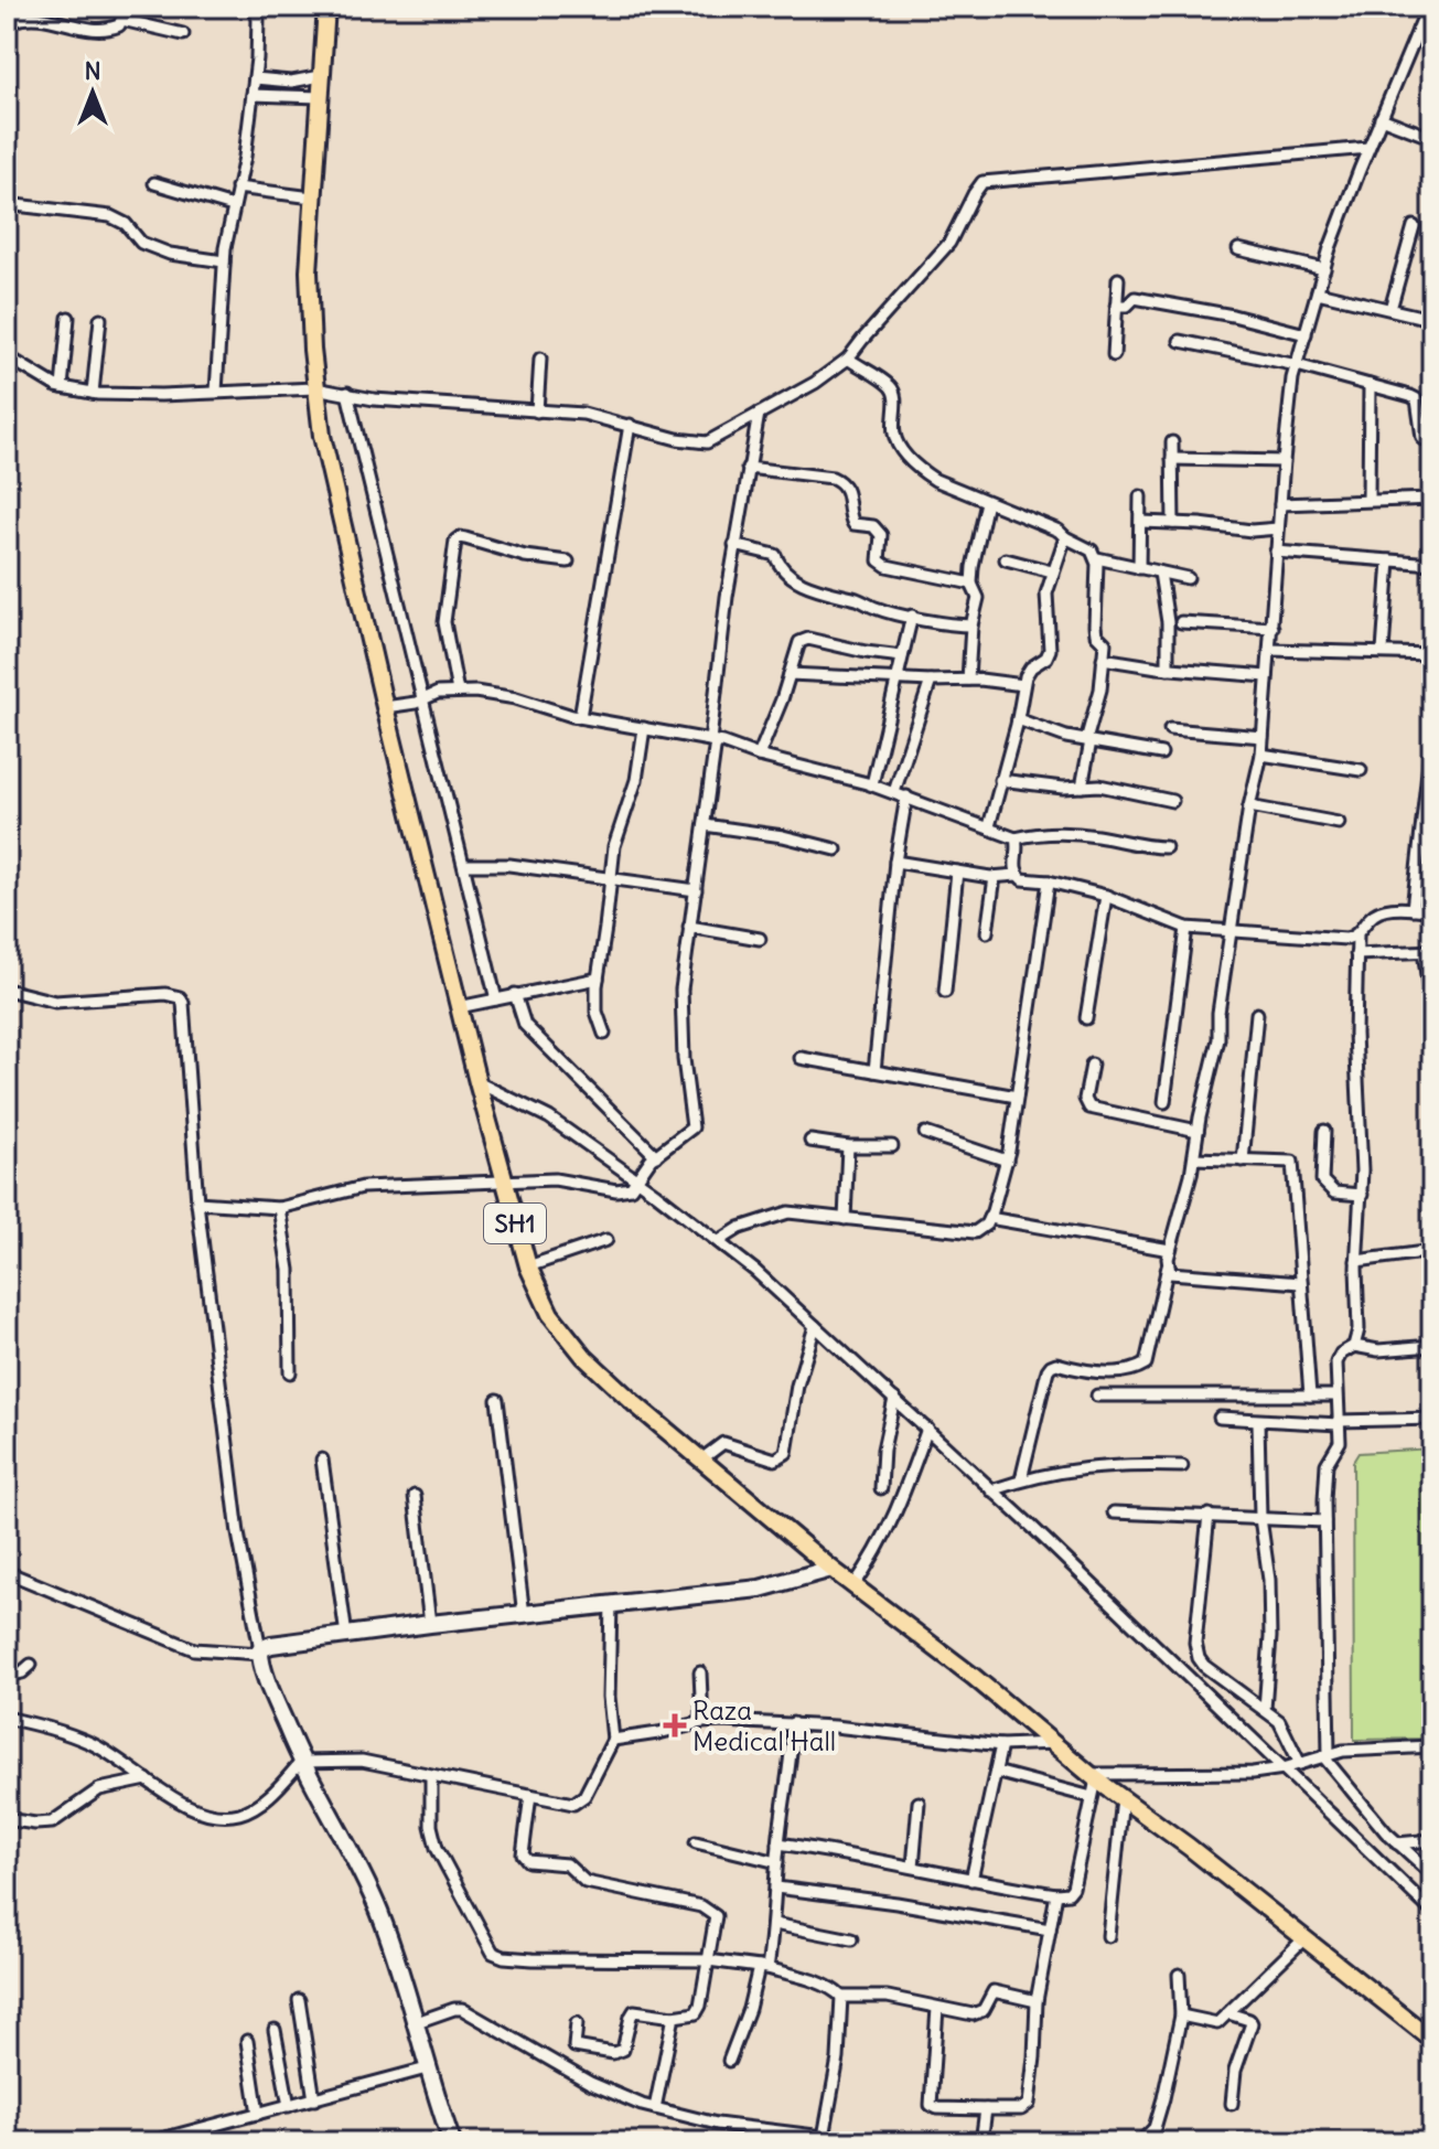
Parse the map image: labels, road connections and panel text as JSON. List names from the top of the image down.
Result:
{
  "streets": {
    "main road": ["SH1"]
  },
  "places": {
    "health": ["Raza Medical Hall"]
  },
  "north": "top"
}
